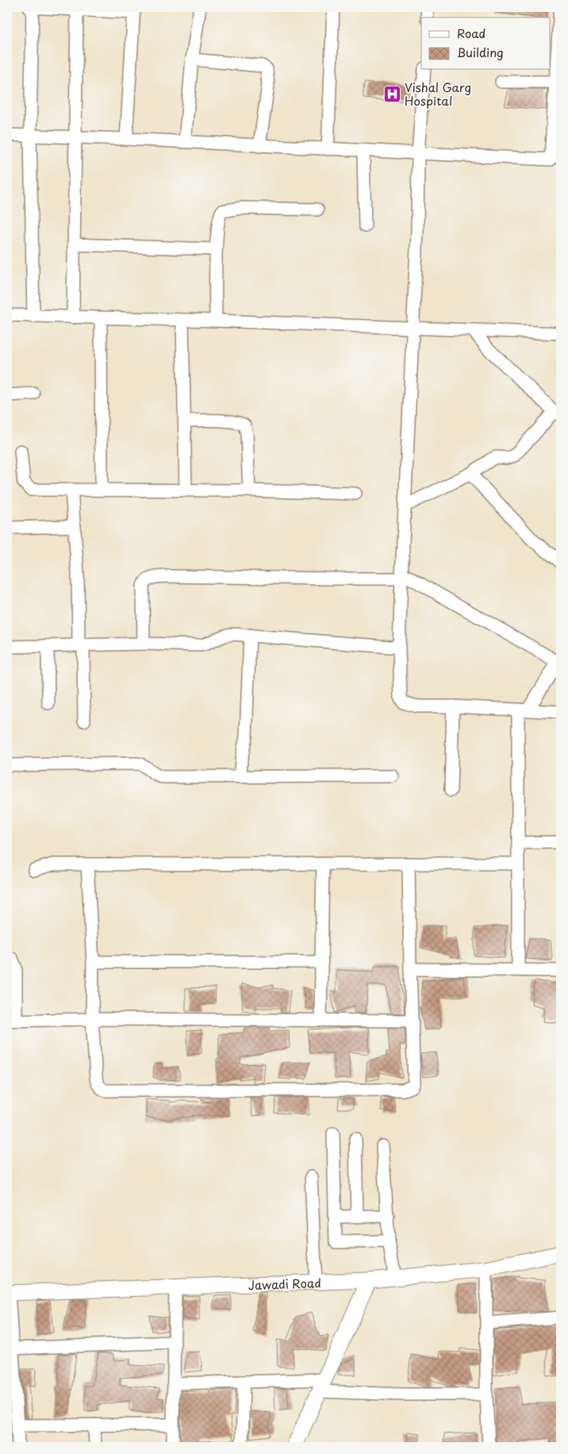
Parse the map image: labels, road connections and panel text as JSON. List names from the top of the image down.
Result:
{
  "streets": {
    "street": ["Jawadi Road"]
  },
  "places": {
    "hospital": ["Vishal Garg Hospital"]
  },
  "legend": ["Road", "Building"]
}
